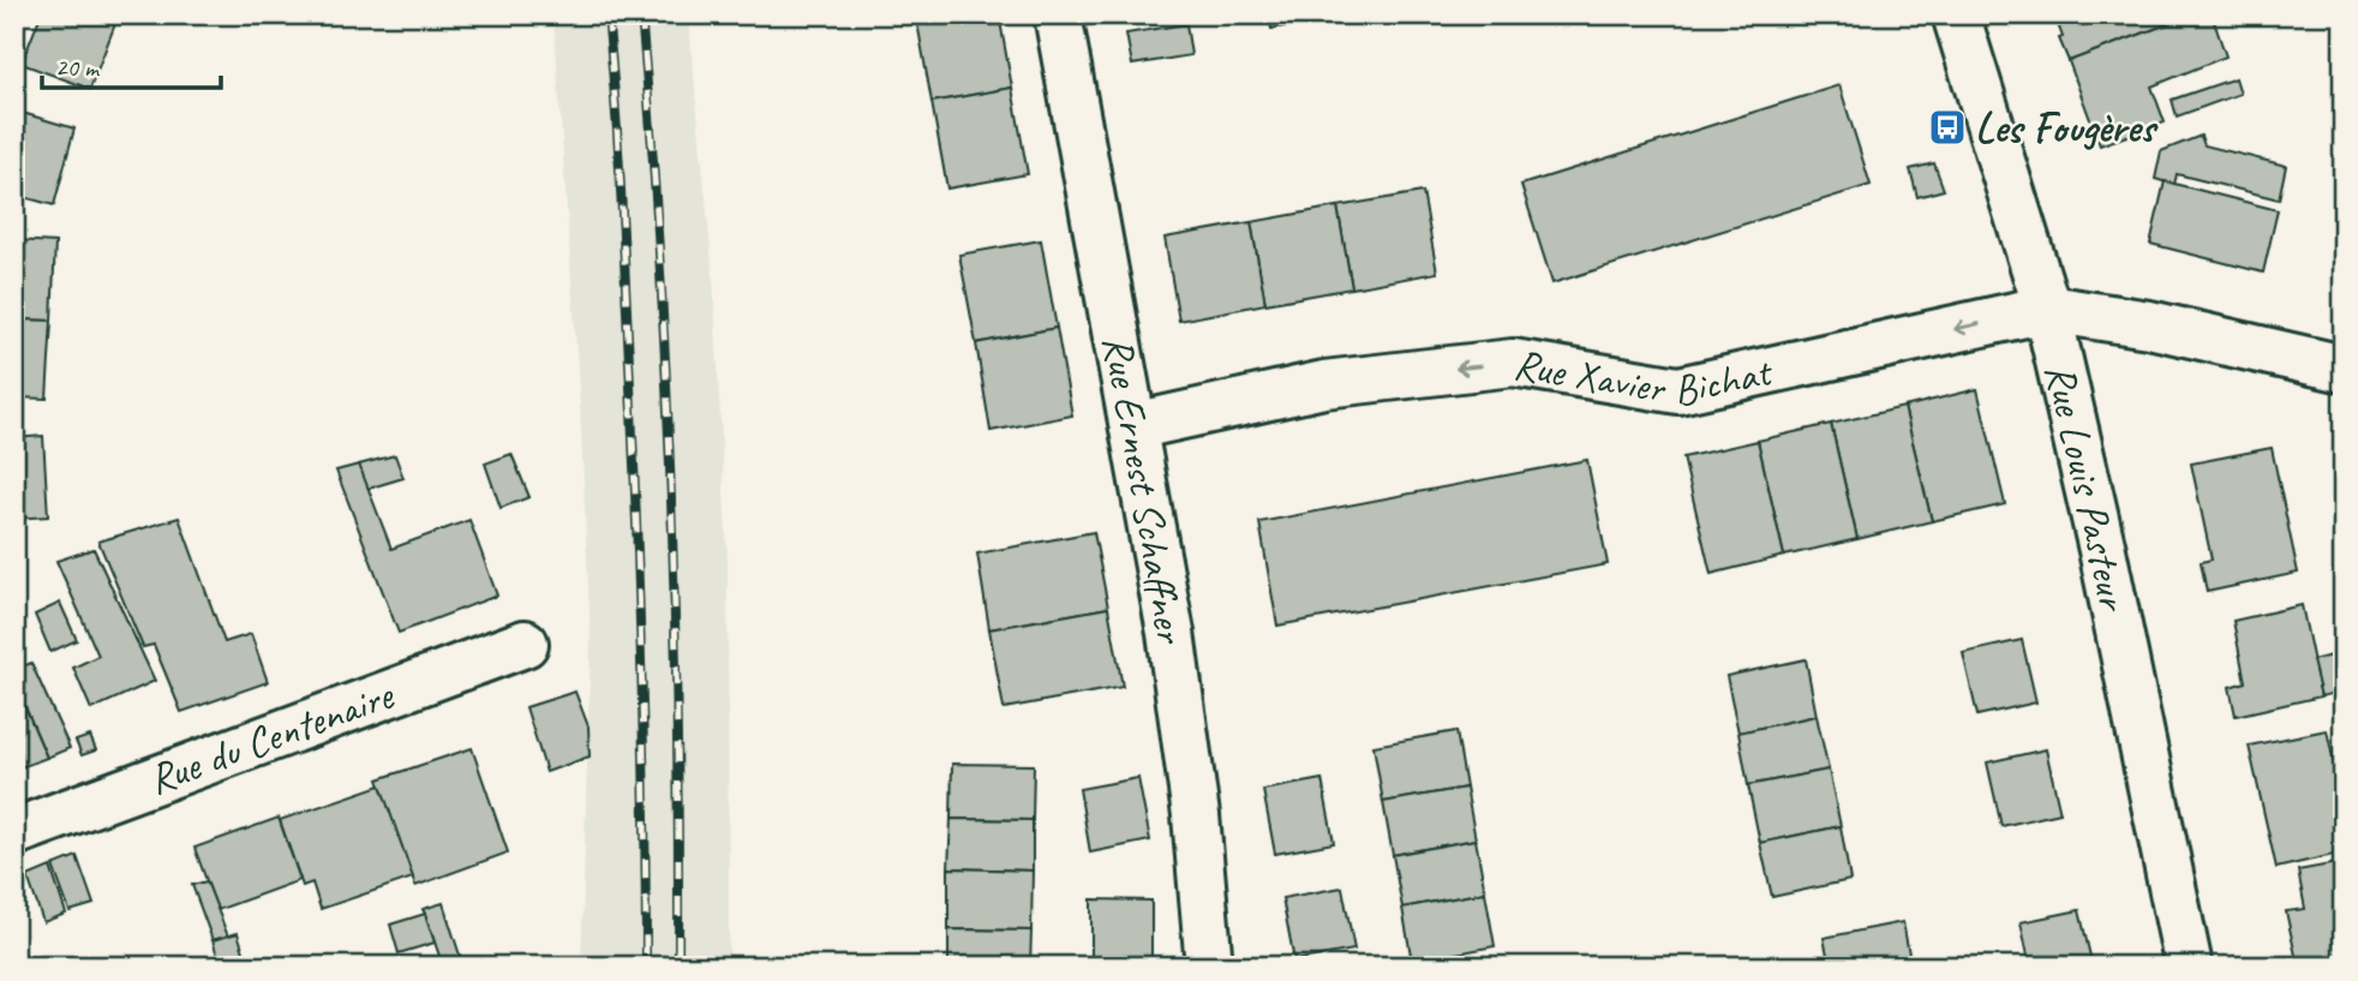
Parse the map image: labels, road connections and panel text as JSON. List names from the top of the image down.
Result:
{
  "streets": {
    "street": [
      "Rue Xavier Bichat",
      "Rue Louis Pasteur",
      "Rue Ernest Schaffner",
      "Rue du Centenaire"
    ]
  },
  "crossings": [
    ["Rue Xavier Bichat", "Rue Louis Pasteur"],
    ["Rue Xavier Bichat", "Rue Ernest Schaffner"]
  ],
  "one_way": ["Rue Xavier Bichat"],
  "places": {
    "bus stop": ["Les Fougères"]
  },
  "scale_bar": "20 m"
}
